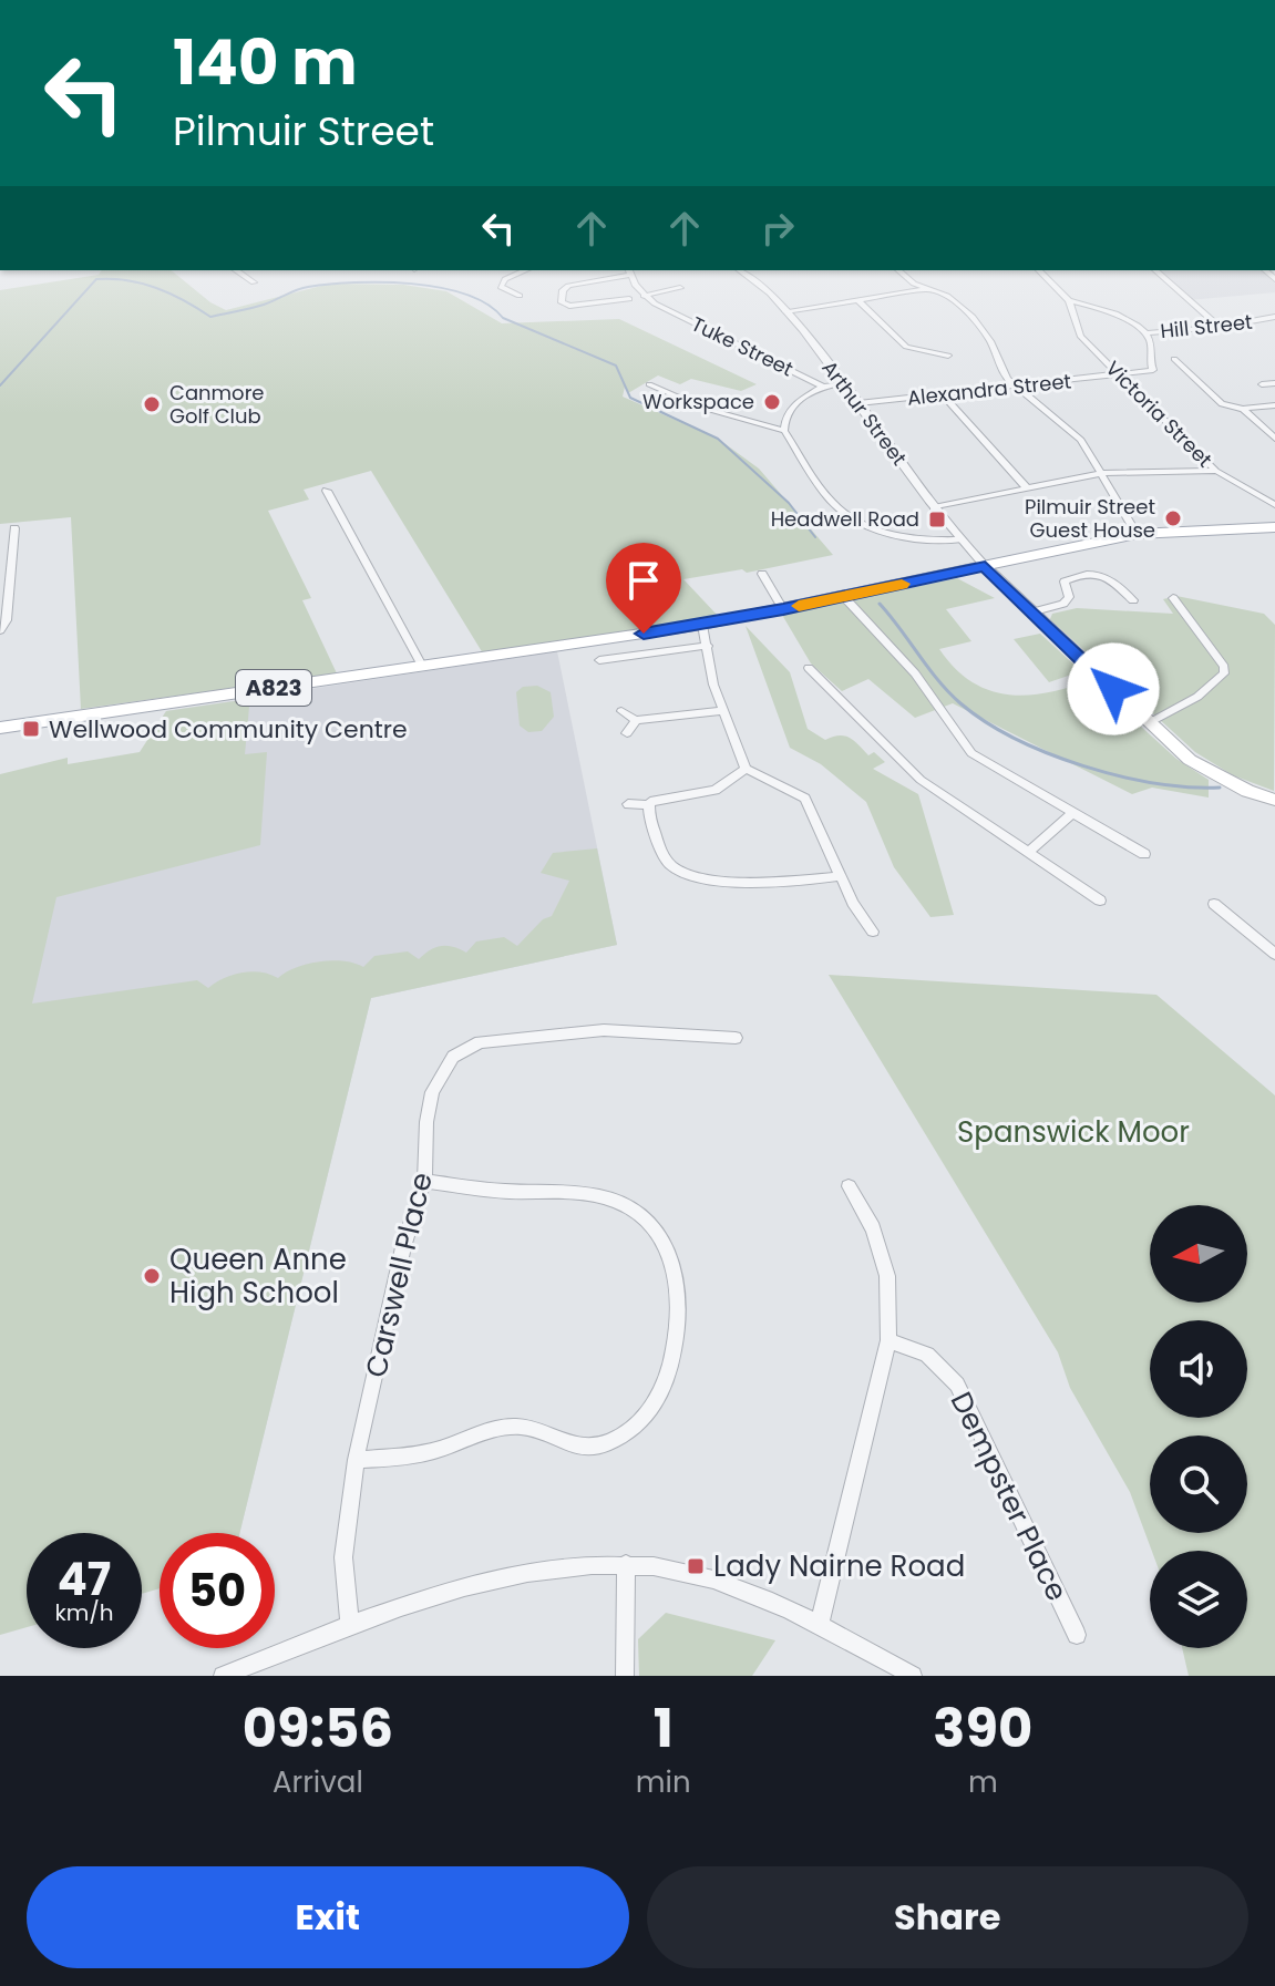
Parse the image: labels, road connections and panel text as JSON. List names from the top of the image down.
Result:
{
  "streets": {
    "main road": ["A823"],
    "street": [
      "Hill Street",
      "Tuke Street",
      "Alexandra Street",
      "Arthur Street",
      "Victoria Street",
      "Carswell Place",
      "Dempster Place"
    ]
  },
  "crossings": [
    ["Tuke Street", "Arthur Street"],
    ["Alexandra Street", "Arthur Street"],
    ["Alexandra Street", "Victoria Street"],
    ["Arthur Street", "A823"]
  ],
  "parks": ["Spanswick Moor"],
  "places": {
    "other": [
      "Workspace",
      "Canmore Golf Club",
      "Pilmuir Street Guest House",
      "Queen Anne High School"
    ],
    "transit": ["Headwell Road", "Wellwood Community Centre", "Lady Nairne Road"]
  },
  "north": "left",
  "page": {
    "turn": ["140 m", "Pilmuir Street"],
    "speed": "47 km/h",
    "limit": "50",
    "eta": [
      "09:56",
      "Arrival",
      "1",
      "min",
      "390",
      "m"
    ],
    "buttons": ["Exit", "Share"]
  }
}
